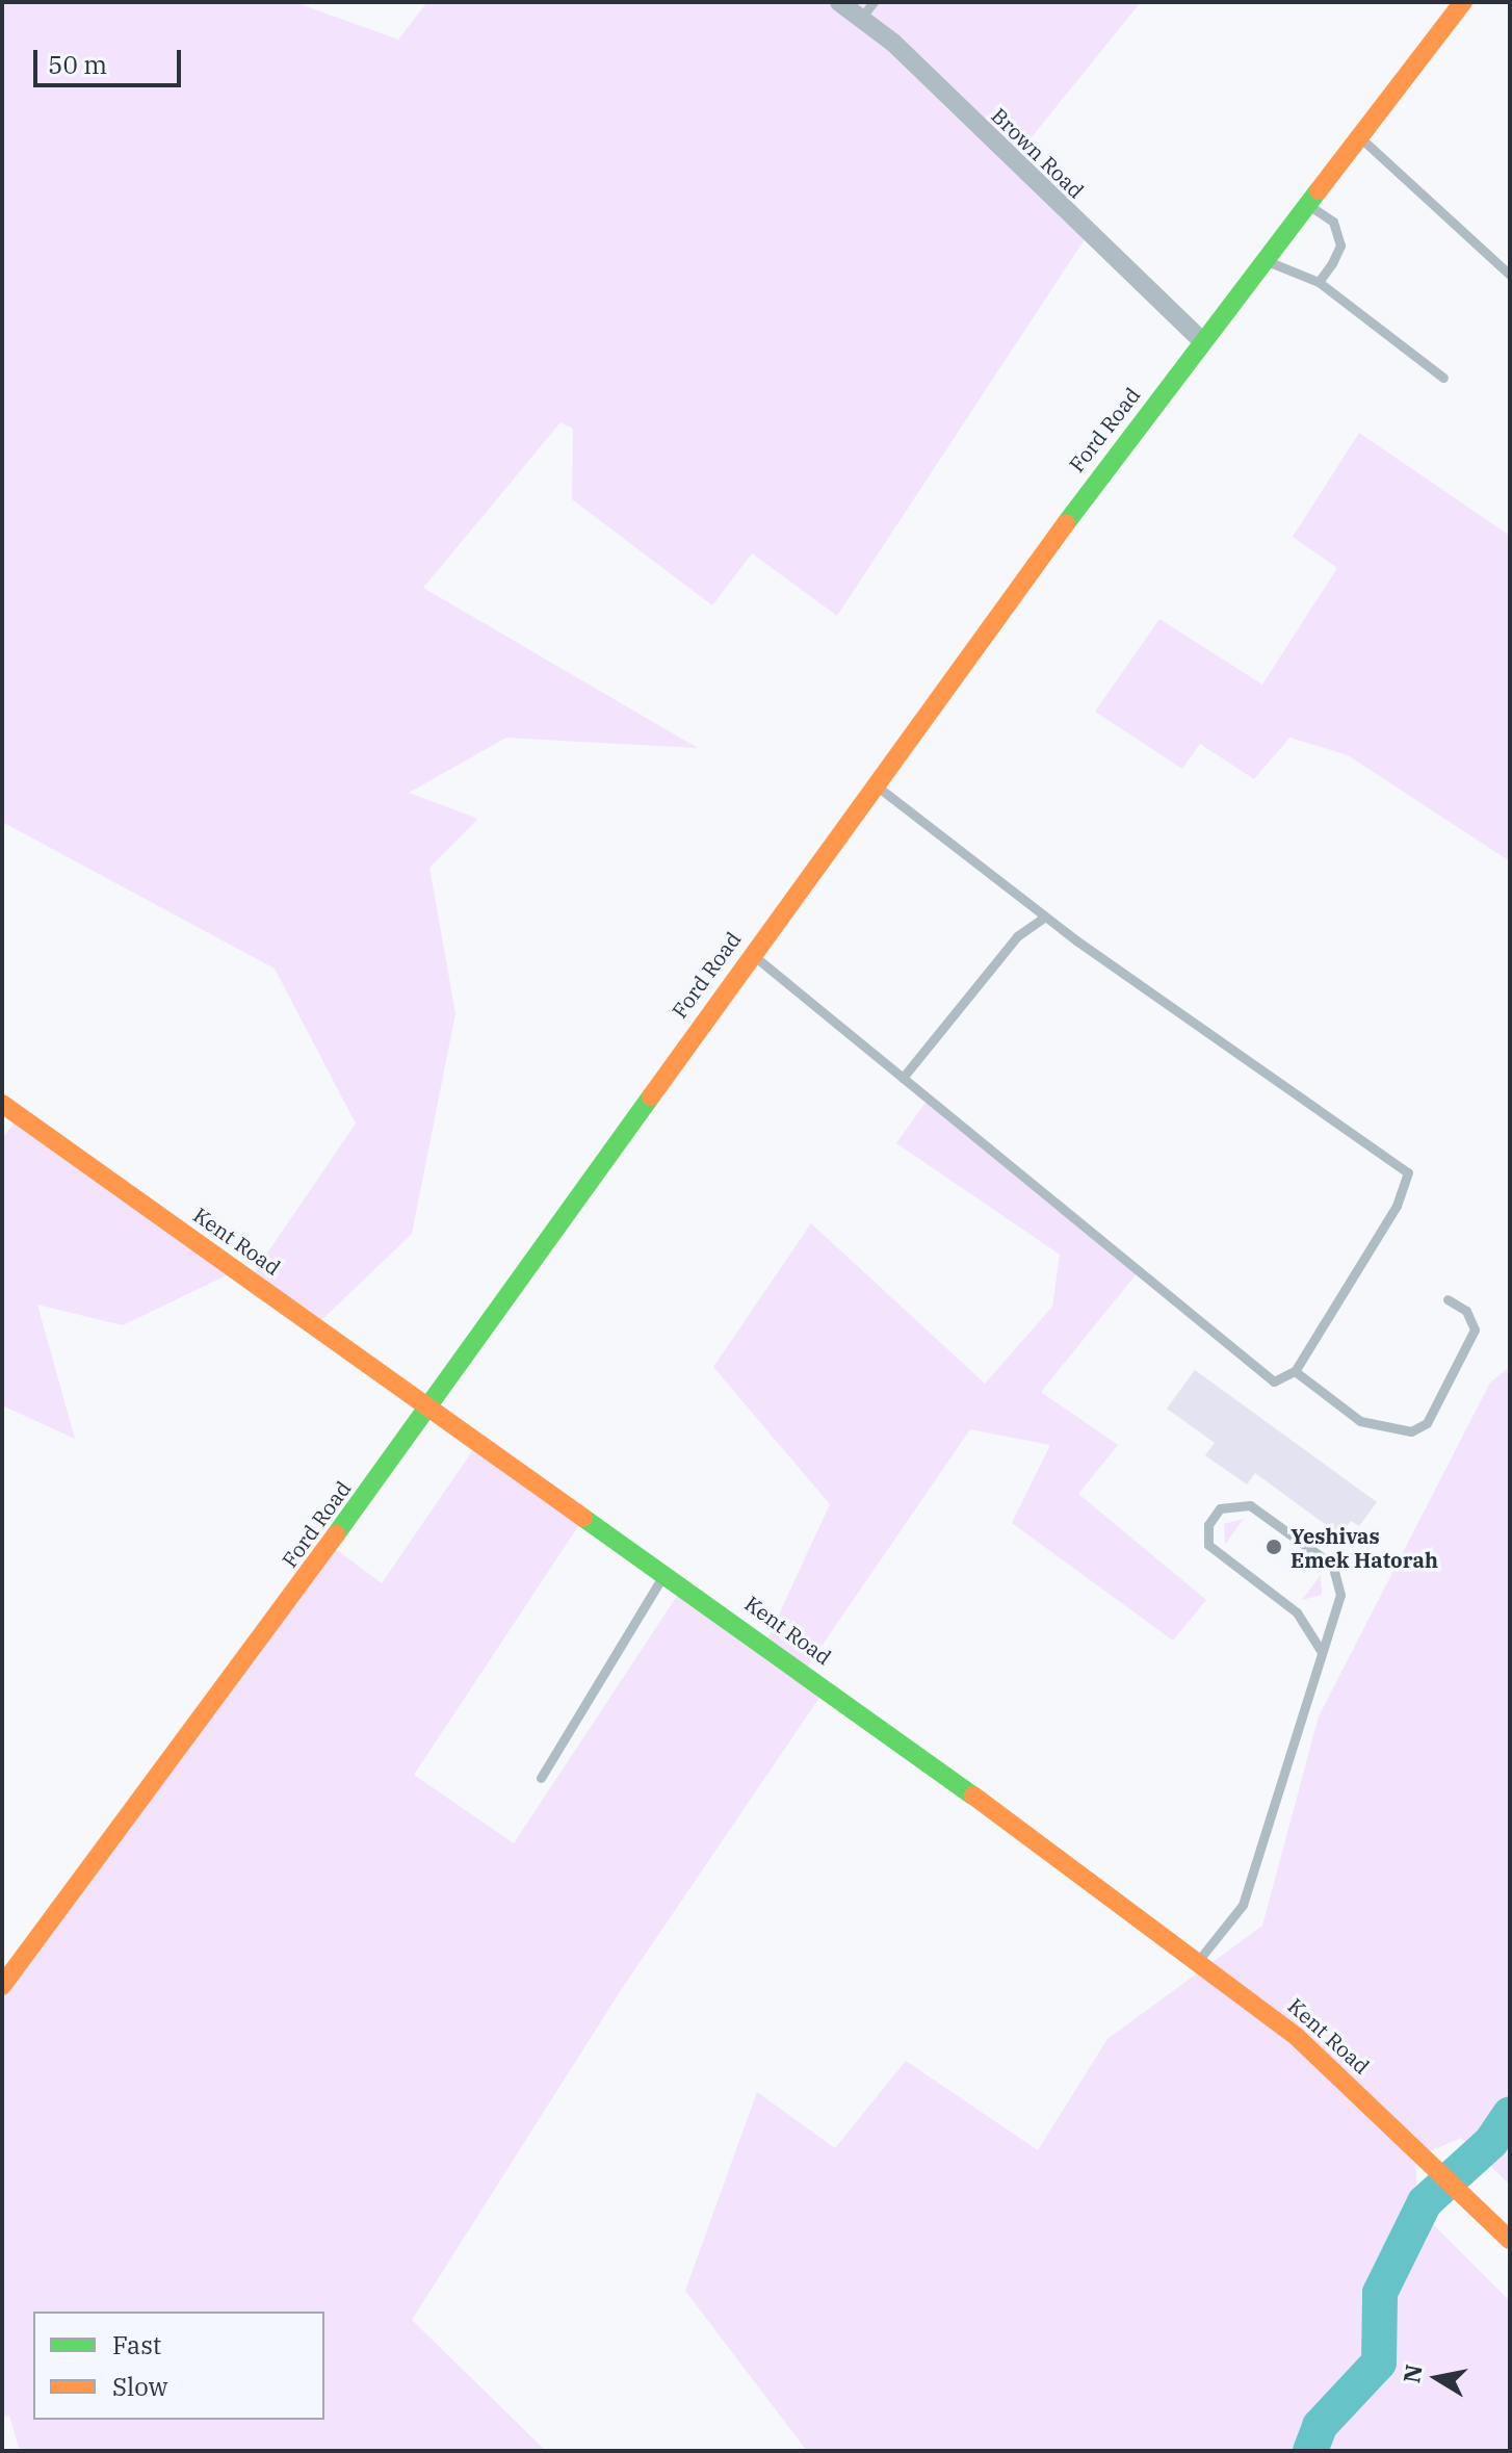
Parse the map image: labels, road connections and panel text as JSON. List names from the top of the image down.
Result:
{
  "streets": {
    "street": ["Brown Road", "Ford Road", "Kent Road"]
  },
  "crossings": [
    ["Brown Road", "Ford Road"],
    ["Ford Road", "Kent Road"]
  ],
  "places": ["Yeshivas Emek Hatorah"],
  "legend": ["Fast", "Slow"],
  "scale_bar": "50 m",
  "north": "left"
}
